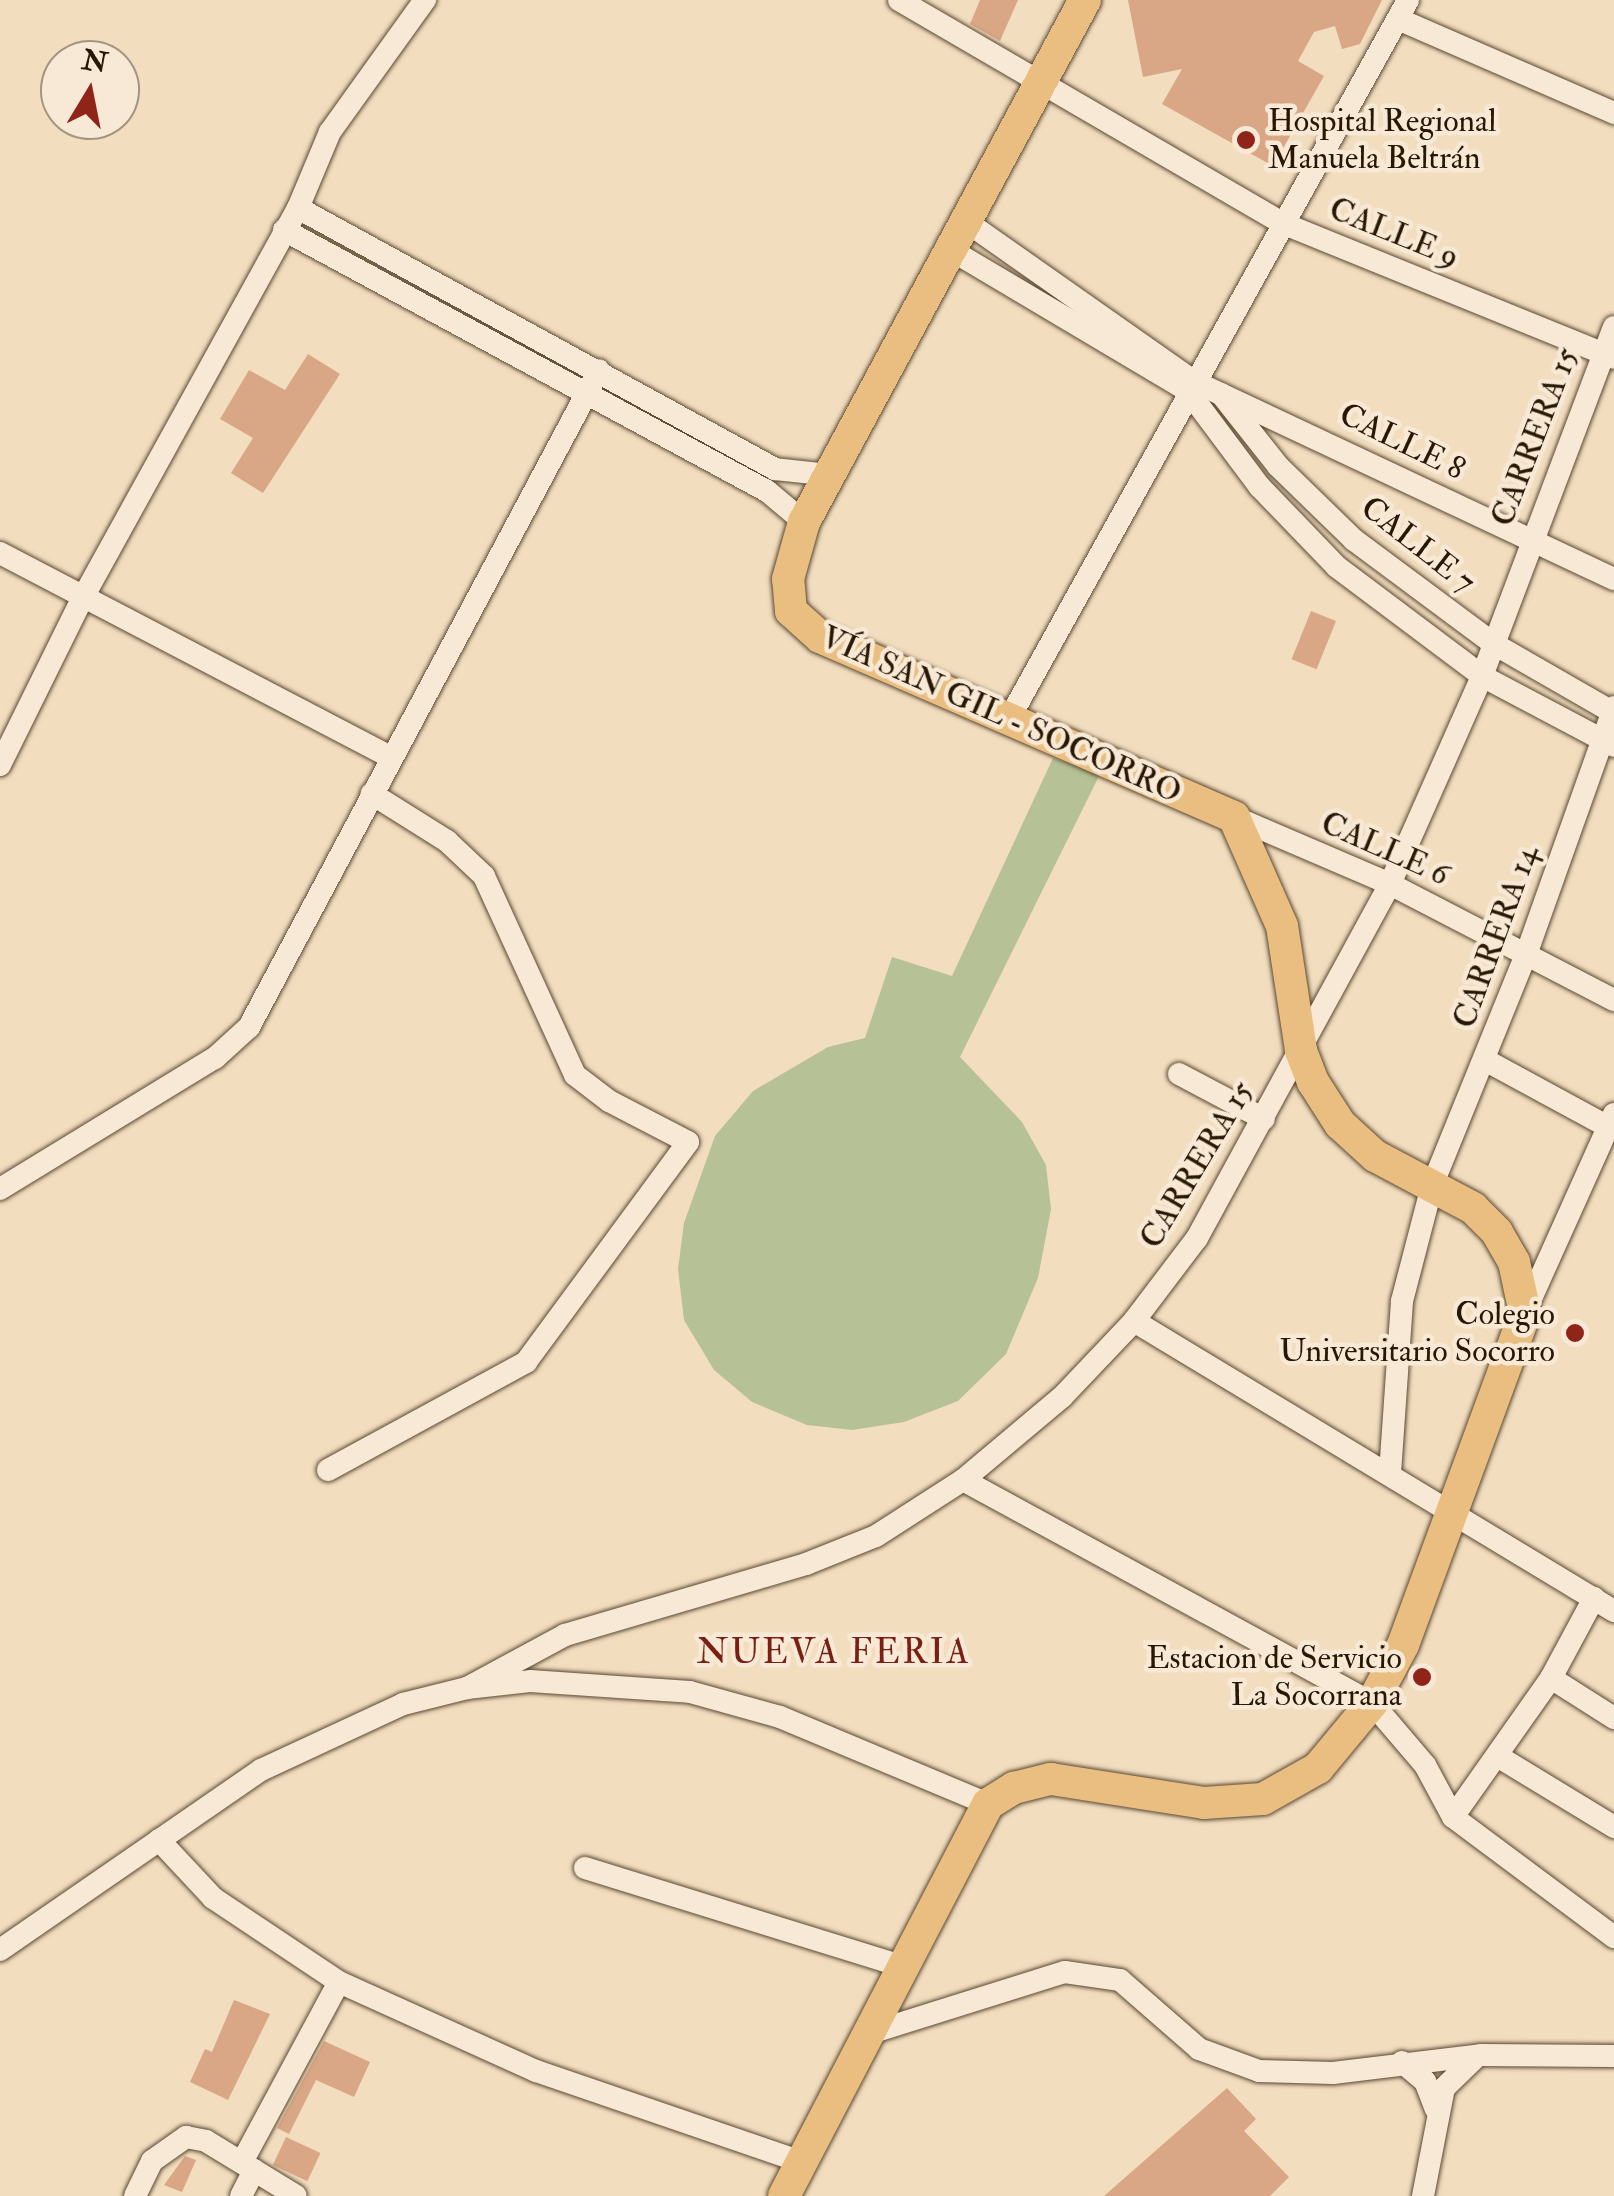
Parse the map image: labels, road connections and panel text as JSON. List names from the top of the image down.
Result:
{
  "streets": {
    "highway": ["VÍA SAN GIL - SOCORRO"],
    "street": [
      "CALLE 9",
      "CARRERA 15",
      "CALLE 8",
      "CALLE 7",
      "CALLE 6",
      "CARRERA 14"
    ]
  },
  "crossings": [
    ["CALLE 9", "CARRERA 15"],
    ["CALLE 9", "VÍA SAN GIL - SOCORRO"],
    ["CARRERA 15", "CALLE 8"],
    ["CARRERA 15", "CALLE 7"],
    ["CARRERA 15", "CALLE 6"],
    ["CALLE 8", "CALLE 7"],
    ["CALLE 7", "CARRERA 14"],
    ["VÍA SAN GIL - SOCORRO", "CALLE 6"],
    ["CALLE 6", "CARRERA 14"]
  ],
  "districts": ["NUEVA FERIA"],
  "places": ["Hospital Regional Manuela Beltrán", "Colegio Universitario Socorro", "Estacion de Servicio La Socorrana"],
  "north": "top"
}
